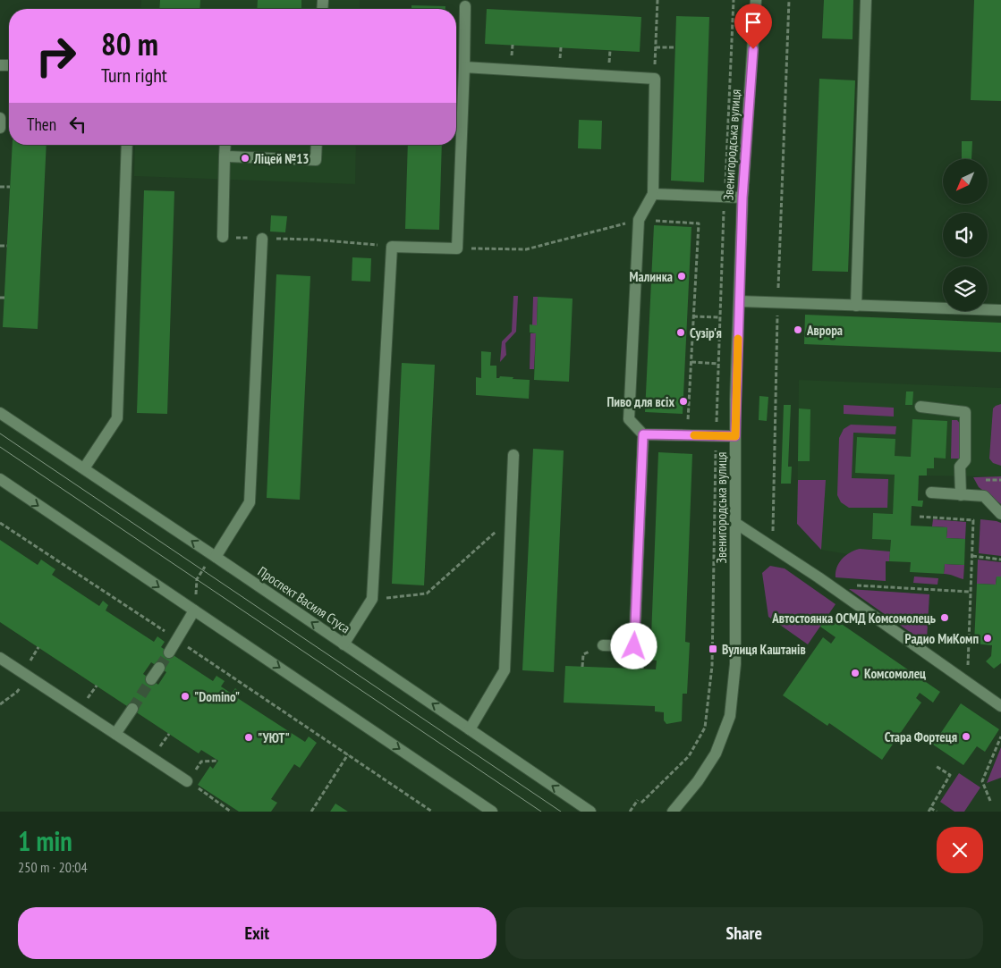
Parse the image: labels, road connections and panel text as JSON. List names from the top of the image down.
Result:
{
  "streets": {
    "street": ["Звенигородська вулиця", "Проспект Василя Стуса"]
  },
  "places": {
    "other": [
      "Ліцей №13",
      "Малинка",
      "Аврора",
      "Сузір'я",
      "Пиво для всіх",
      "Автостоянка ОСМД Комсомолець",
      "Радио МиКомп",
      "Комсомолец",
      "\"Domino\"",
      "Стара Фортеця",
      "\"УЮТ\""
    ],
    "transit": ["Вулиця Каштанів"]
  },
  "north": "bottom left",
  "page": {
    "turn": ["80 m", "Turn right"],
    "then": "Then",
    "heading": ["1 min", "250 m · 20:04"],
    "buttons": ["Exit", "Share"]
  }
}
